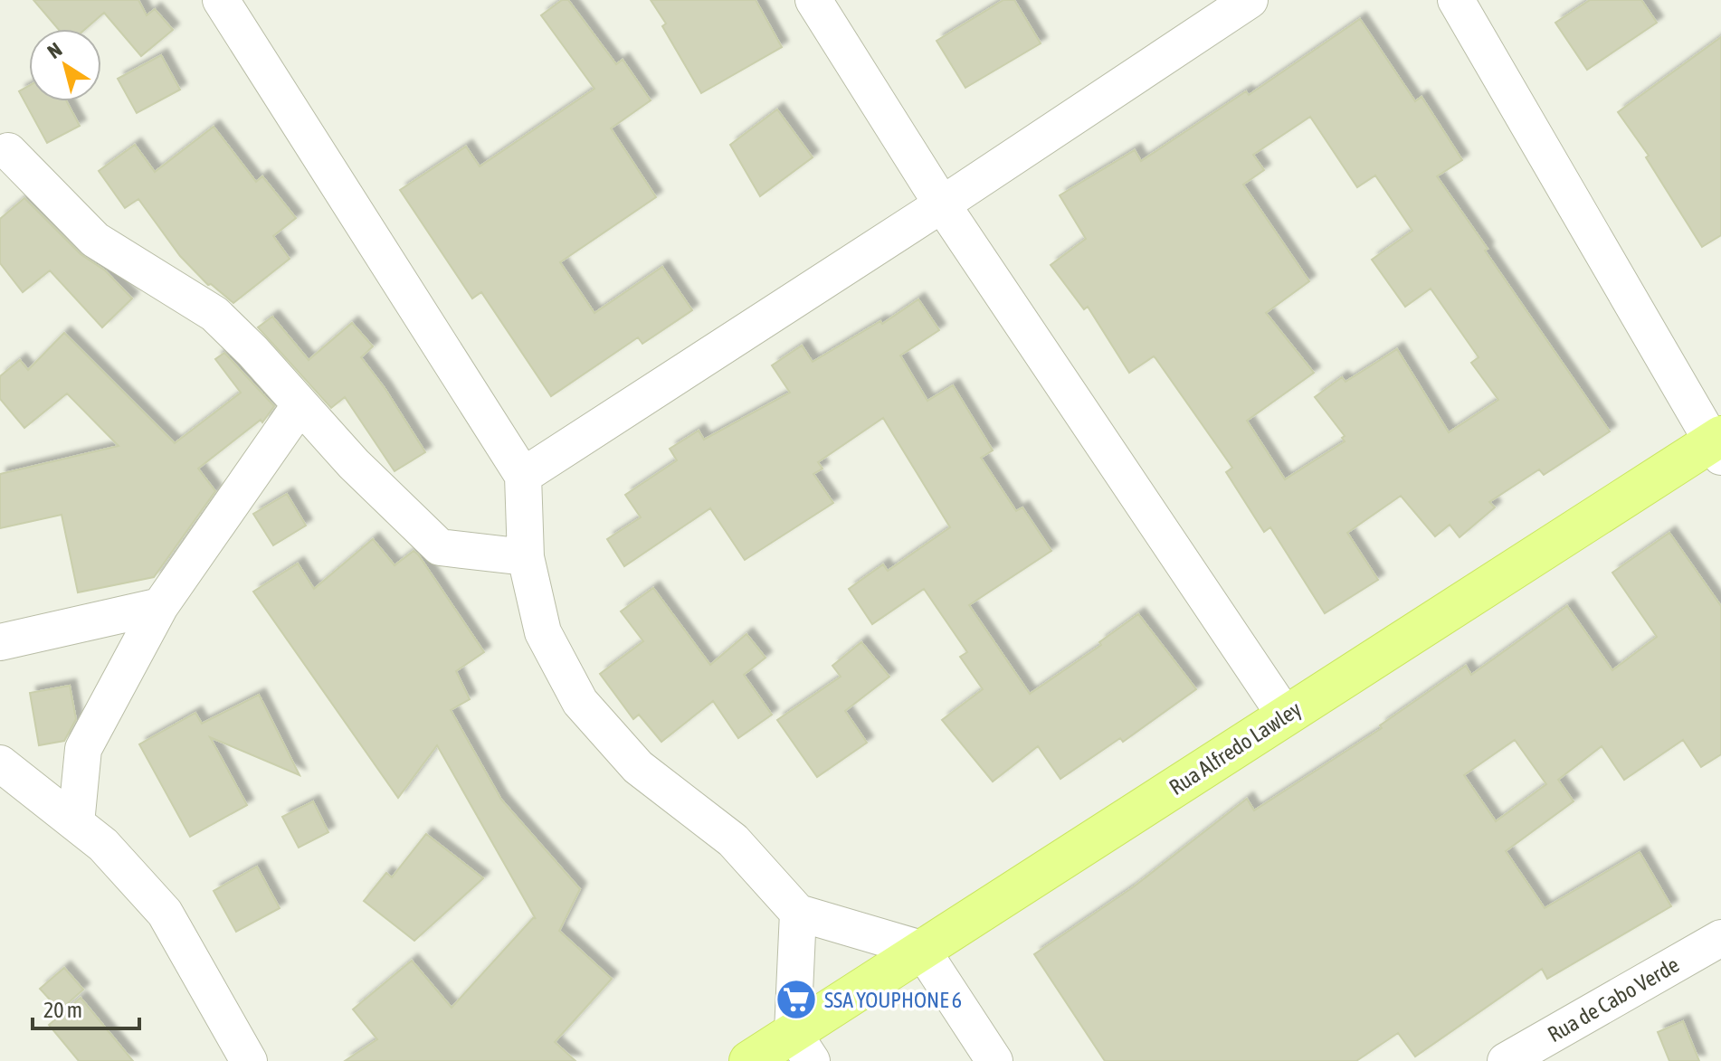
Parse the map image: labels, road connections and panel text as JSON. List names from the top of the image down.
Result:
{
  "streets": {
    "main road": ["Rua Alfredo Lawley"],
    "street": ["Rua de Cabo Verde"]
  },
  "places": {
    "supermarket": ["SSA YOUPHONE 6"]
  },
  "scale_bar": "20 m",
  "north": "top left"
}
